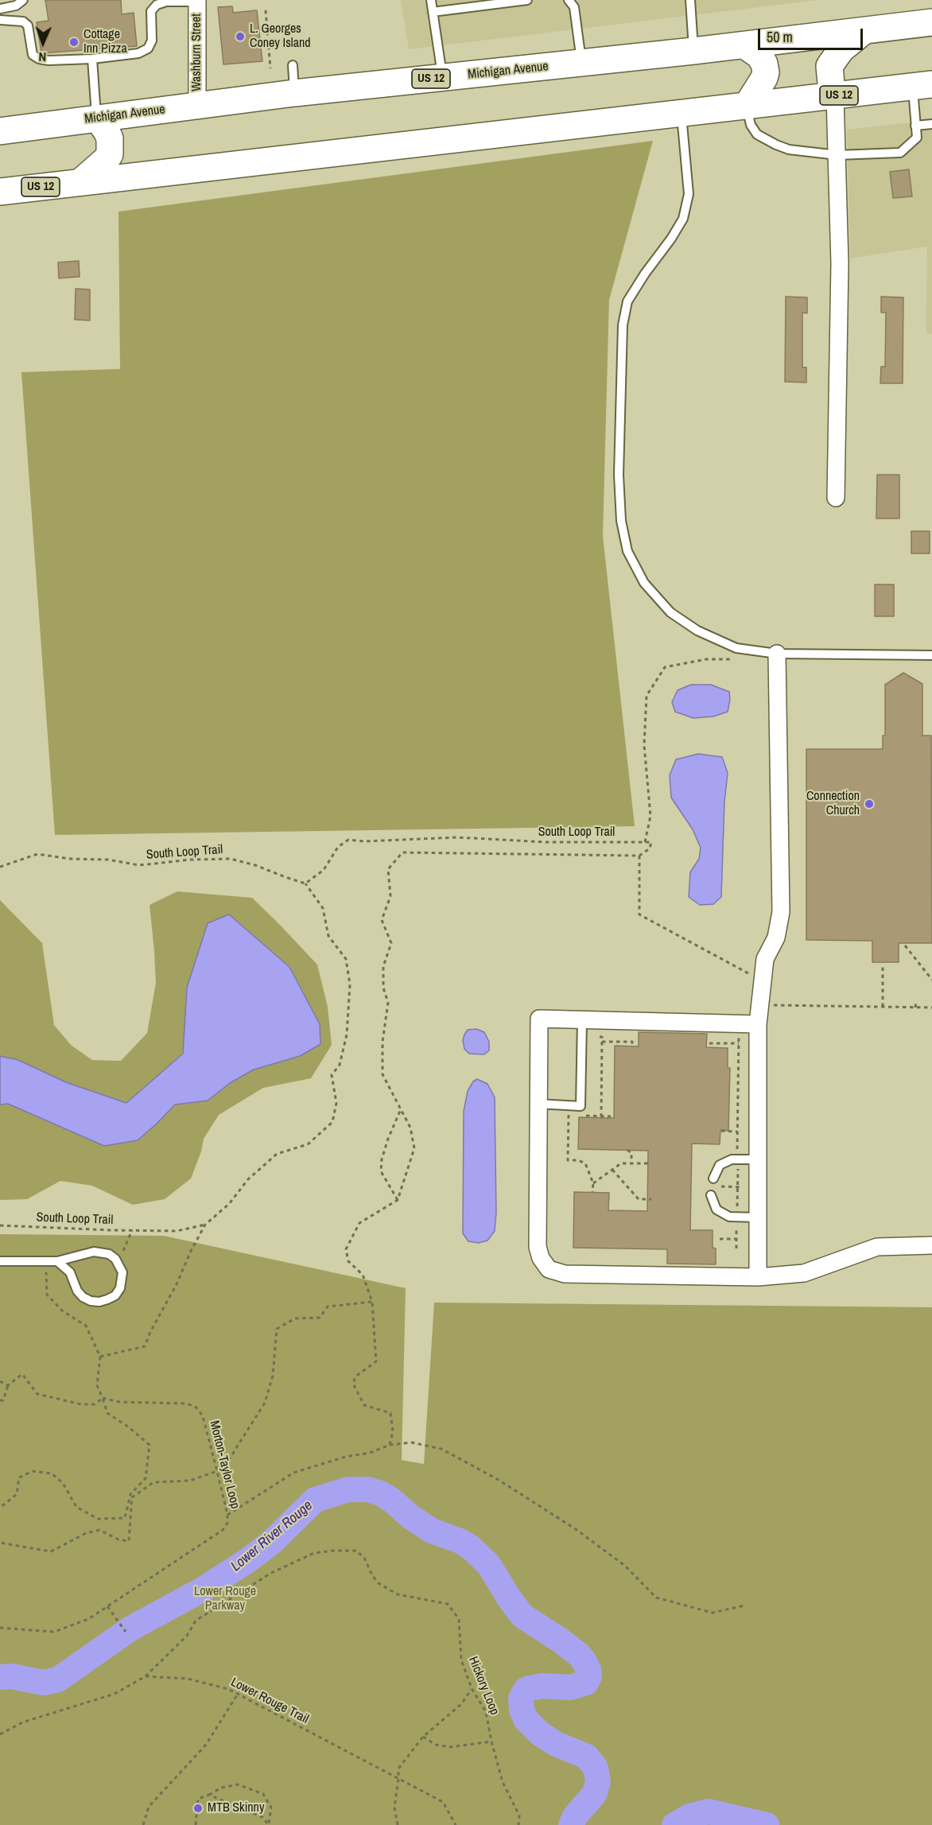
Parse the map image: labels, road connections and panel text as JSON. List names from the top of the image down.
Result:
{
  "streets": {
    "main road": ["Michigan Avenue", "US 12"],
    "street": ["Washburn Street"],
    "path": [
      "South Loop Trail",
      "Morton-Taylor Loop",
      "Hickory Loop",
      "Lower Rouge Trail"
    ]
  },
  "crossings": [
    ["Washburn Street", "Michigan Avenue"],
    ["Hickory Loop", "Lower Rouge Trail"]
  ],
  "water": ["Lower River Rouge"],
  "parks": ["Lower Rouge Parkway"],
  "places": [
    "L. Georges Coney Island",
    "Cottage Inn Pizza",
    "Connection Church",
    "MTB Skinny"
  ],
  "scale_bar": "50 m",
  "north": "bottom"
}
